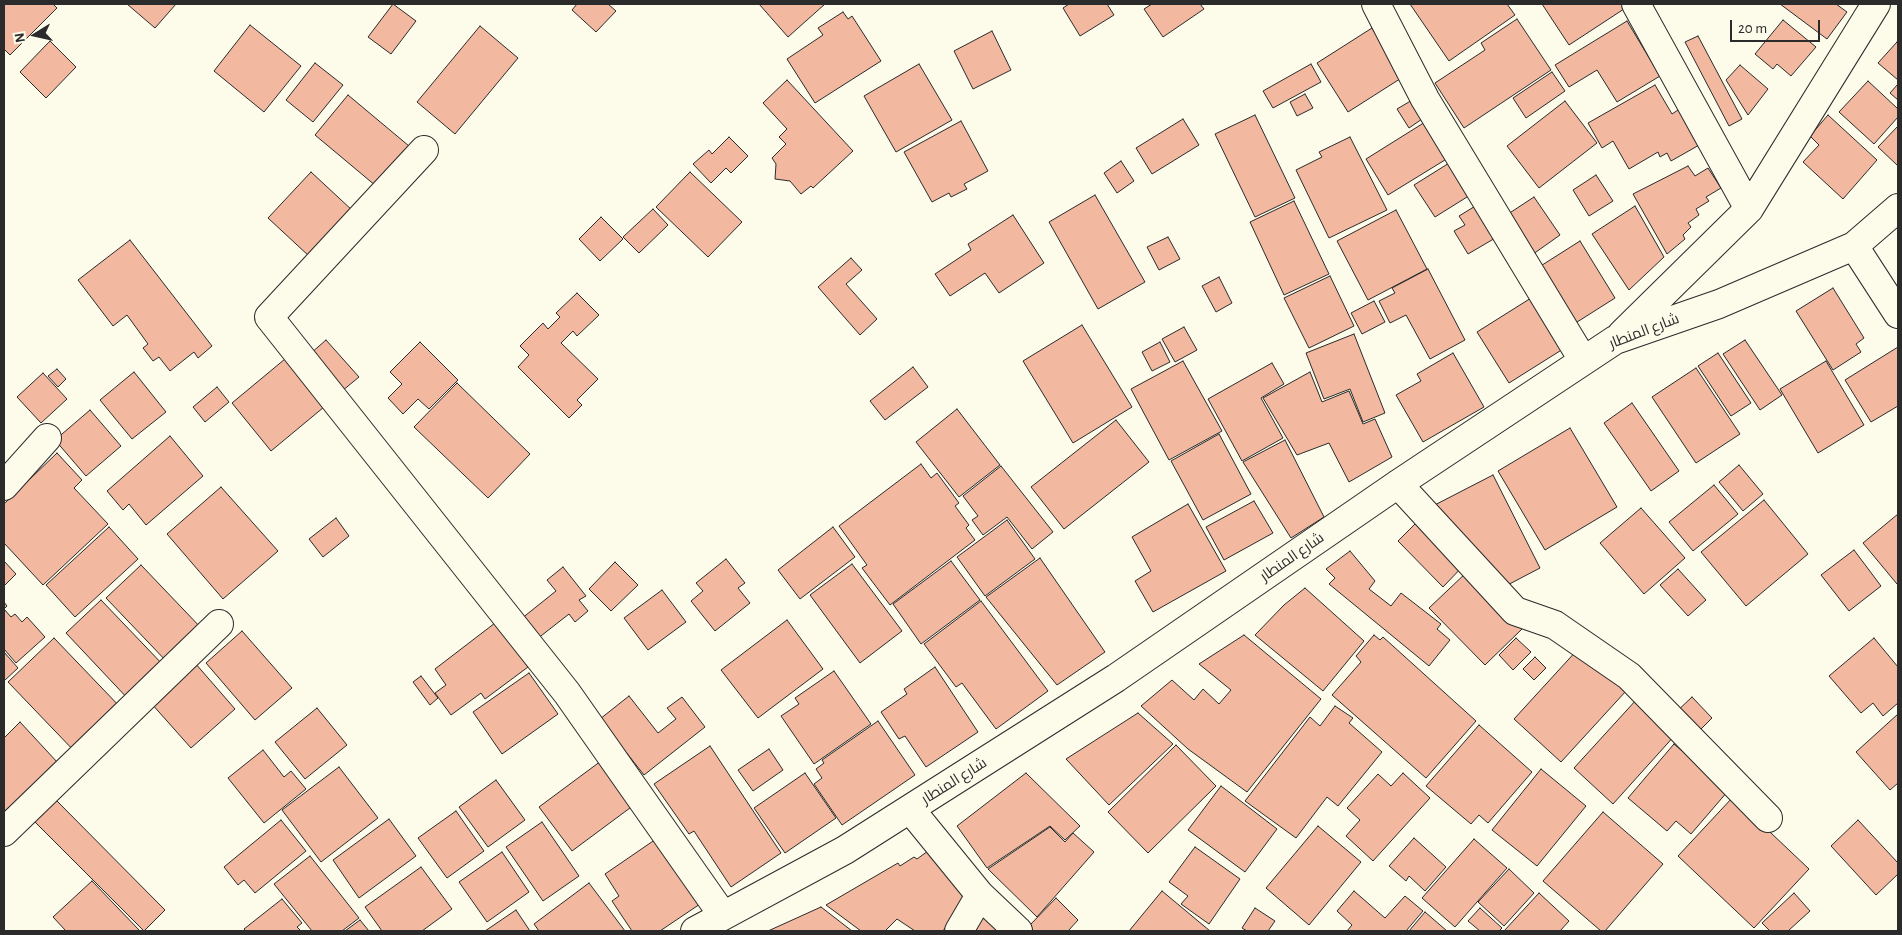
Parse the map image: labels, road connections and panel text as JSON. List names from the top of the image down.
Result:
{
  "streets": {
    "street": ["شارع المنطار"]
  },
  "scale_bar": "20 m",
  "north": "left"
}
